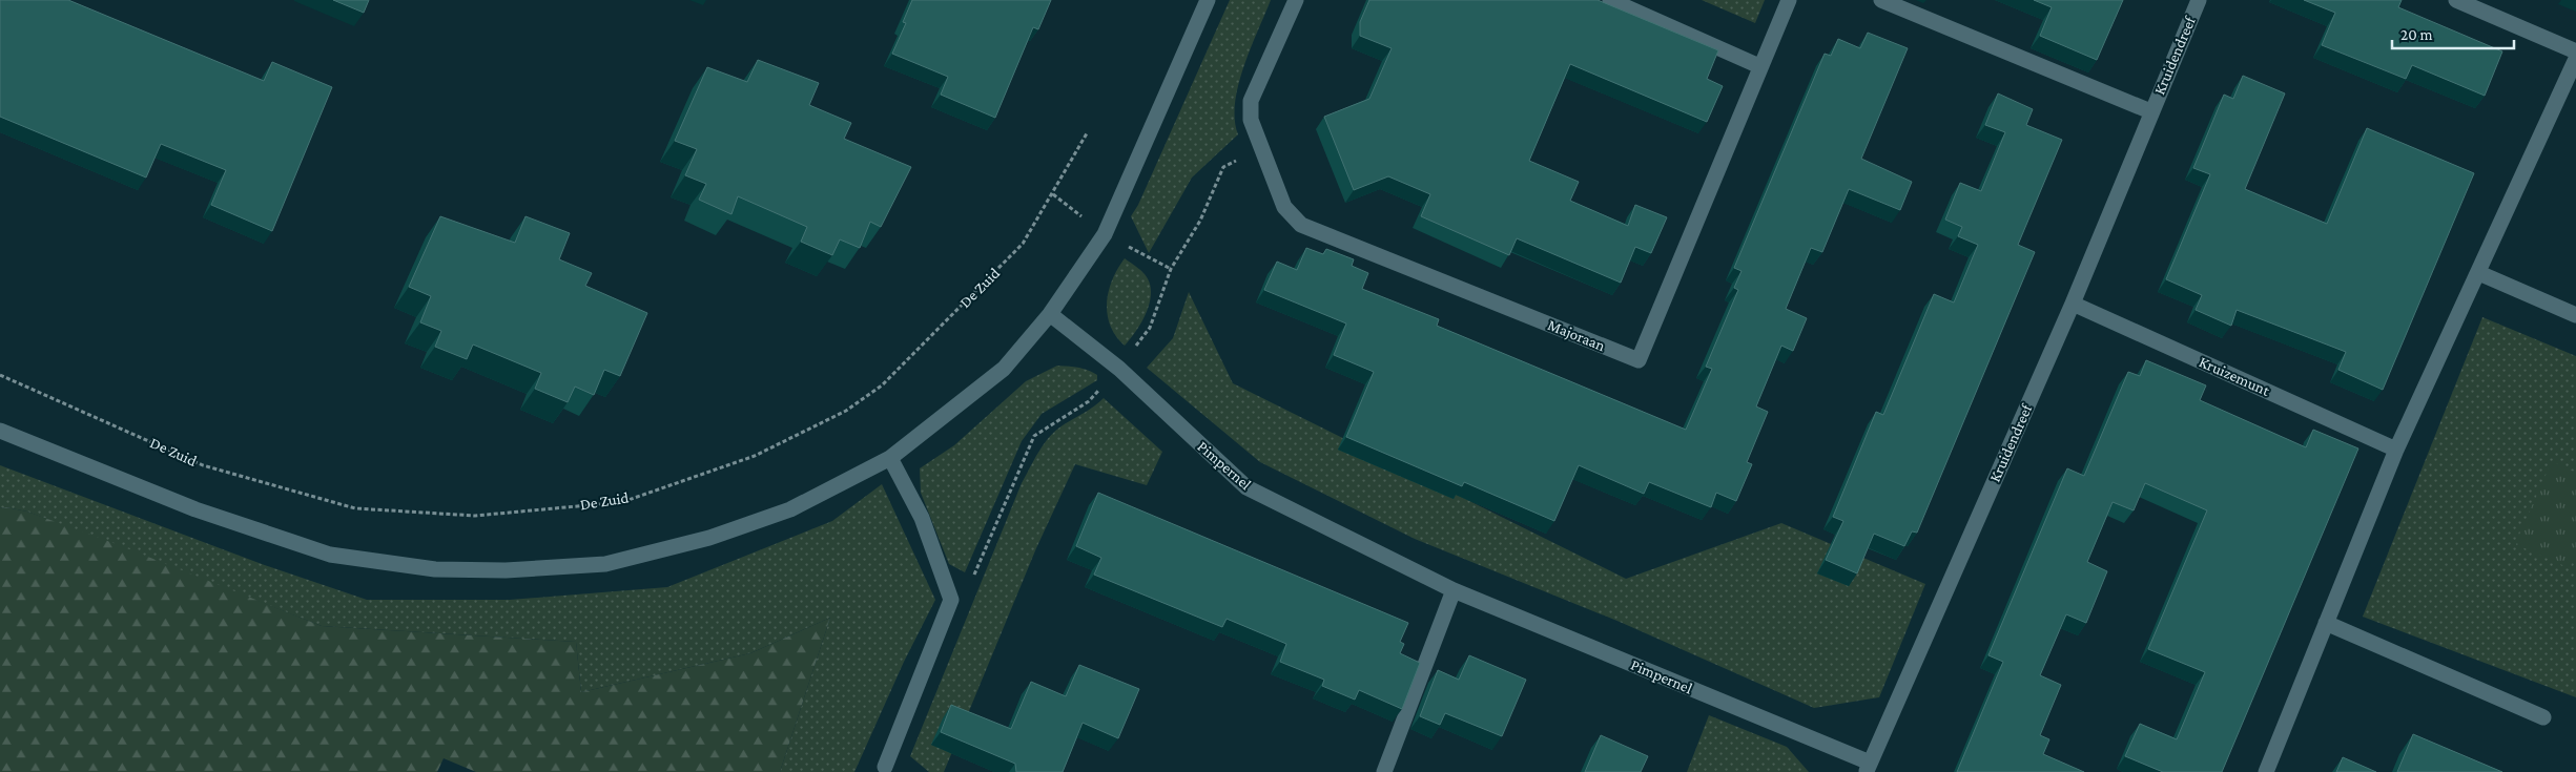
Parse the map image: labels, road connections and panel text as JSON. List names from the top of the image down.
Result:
{
  "streets": {
    "street": [
      "Kruidendreef",
      "Majoraan",
      "Kruizemunt",
      "Pimpernel"
    ],
    "path": ["De Zuid"]
  },
  "crossings": [
    ["Kruidendreef", "Kruizemunt"],
    ["Kruidendreef", "Pimpernel"]
  ],
  "scale_bar": "20 m"
}
